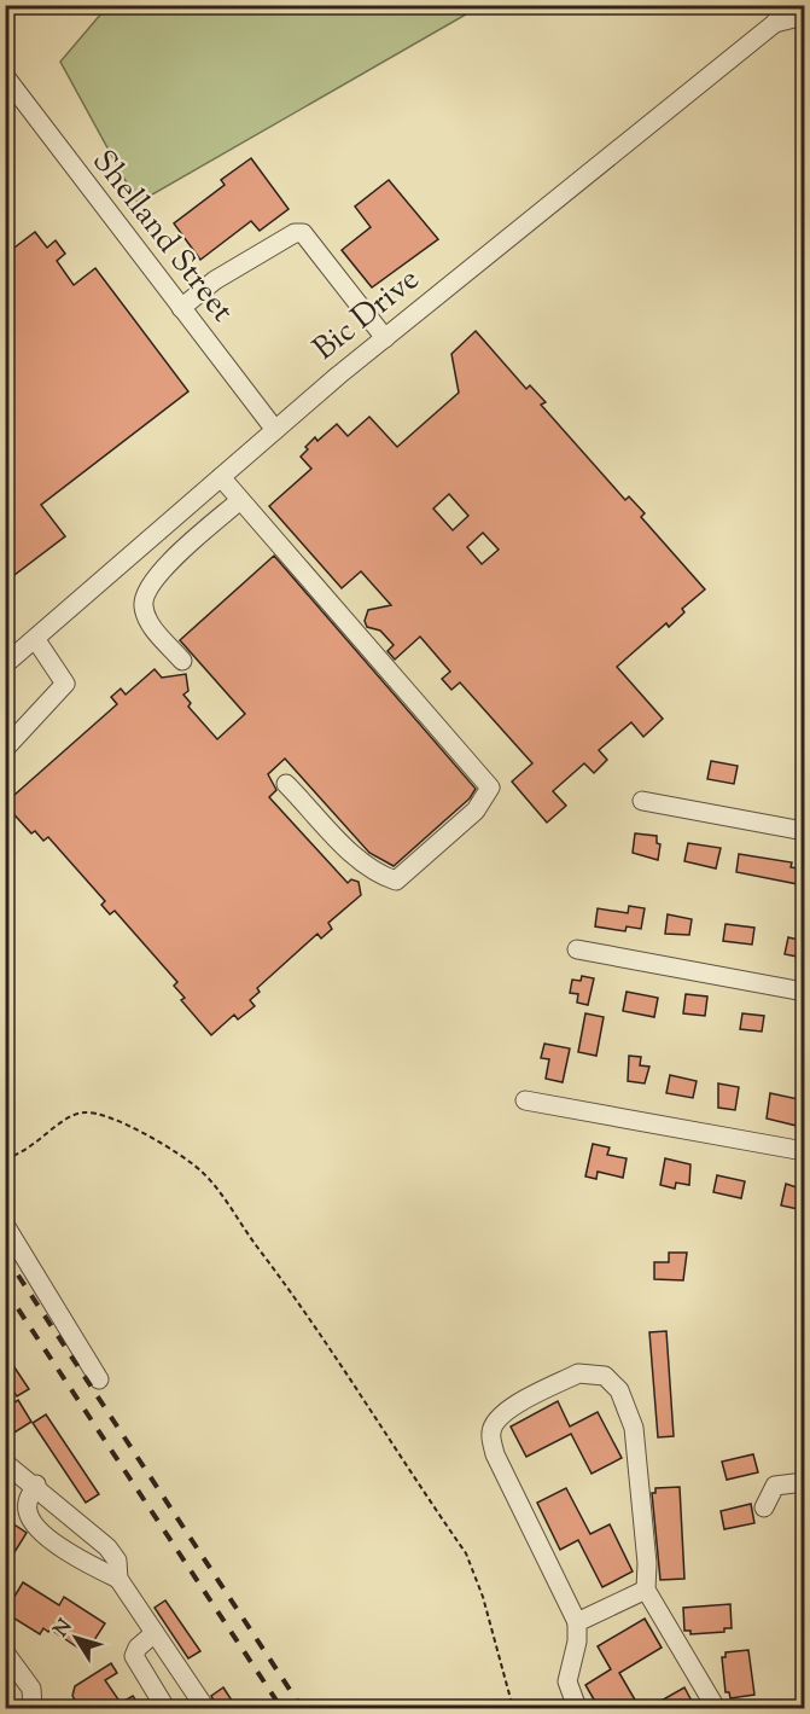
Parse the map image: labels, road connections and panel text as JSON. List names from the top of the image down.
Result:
{
  "streets": {
    "street": ["Shelland Street", "Bic Drive"]
  },
  "crossings": [
    ["Shelland Street", "Bic Drive"]
  ],
  "north": "top left"
}
